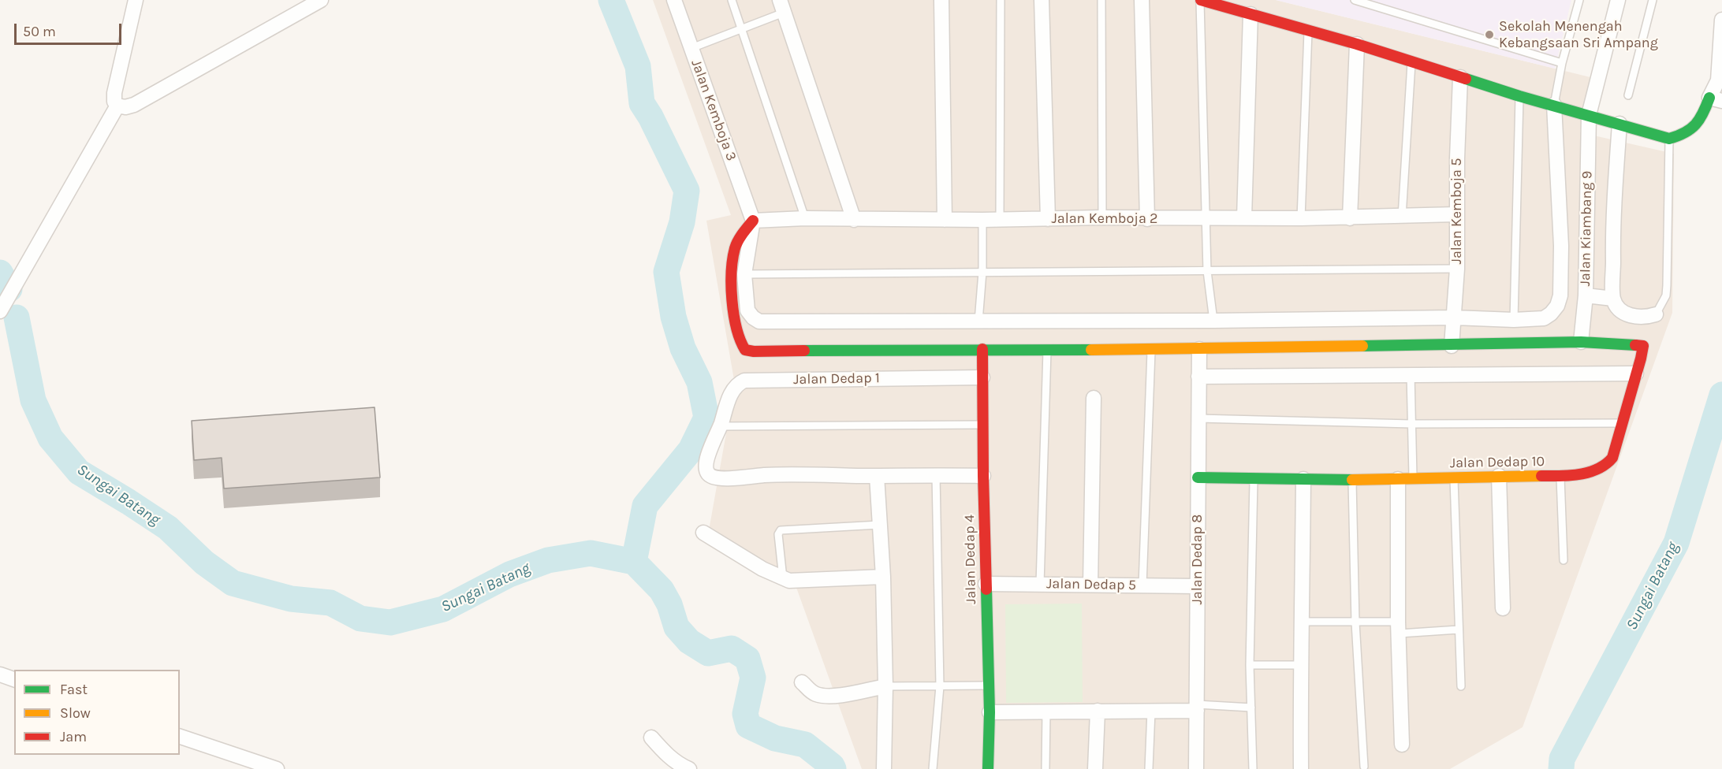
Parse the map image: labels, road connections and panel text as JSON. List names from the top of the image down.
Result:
{
  "streets": {
    "street": [
      "Jalan Kemboja 3",
      "Jalan Kemboja 5",
      "Jalan Kemboja 2",
      "Jalan Kiambang 9",
      "Jalan Dedap 1",
      "Jalan Dedap 10",
      "Jalan Dedap 4",
      "Jalan Dedap 8",
      "Jalan Dedap 5"
    ]
  },
  "crossings": [
    ["Jalan Kemboja 3", "Jalan Kemboja 2"],
    ["Jalan Kemboja 5", "Jalan Kemboja 2"],
    ["Jalan Kiambang 9", "Jalan Dedap 10"],
    ["Jalan Dedap 1", "Jalan Dedap 4"],
    ["Jalan Dedap 10", "Jalan Dedap 8"],
    ["Jalan Dedap 4", "Jalan Dedap 5"],
    ["Jalan Dedap 8", "Jalan Dedap 5"]
  ],
  "water": ["Sungai Batang"],
  "places": ["Sekolah Menengah Kebangsaan Sri Ampang"],
  "legend": ["Fast", "Slow", "Jam"],
  "scale_bar": "50 m"
}
